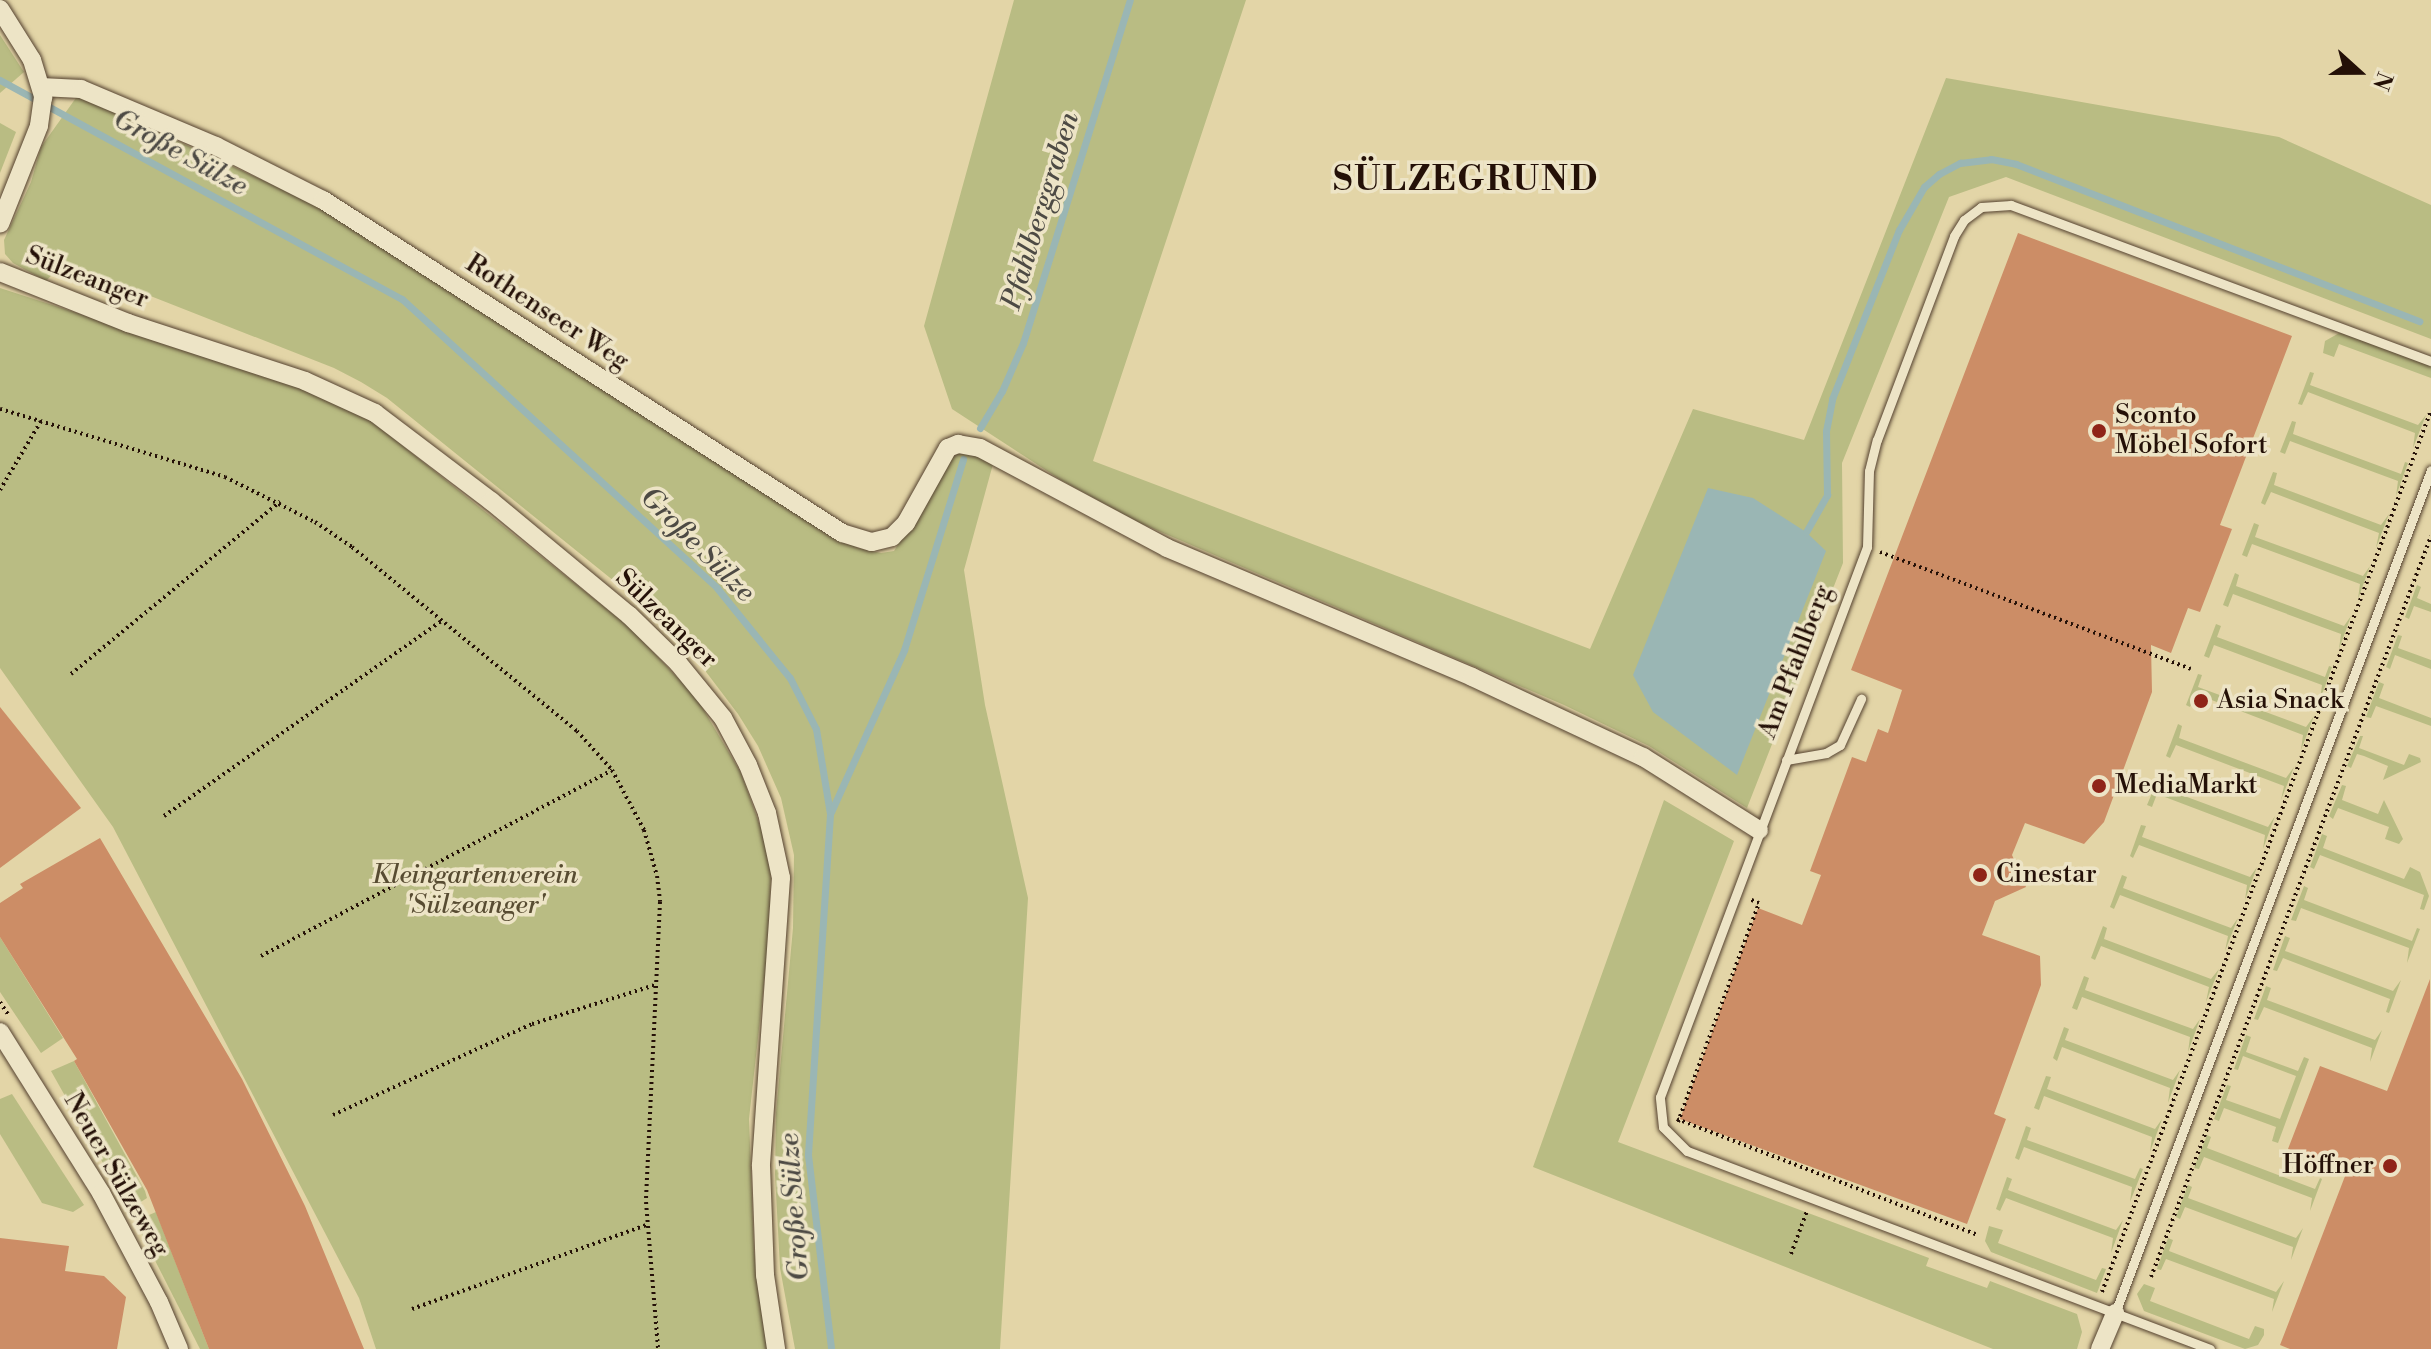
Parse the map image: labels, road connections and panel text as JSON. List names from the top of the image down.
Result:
{
  "streets": {
    "street": ["Sülzeanger", "Rothenseer Weg", "Neuer Sülzeweg"],
    "lane": ["Am Pfahlberg"]
  },
  "crossings": [
    ["Sülzeanger", "Rothenseer Weg"],
    ["Rothenseer Weg", "Am Pfahlberg"]
  ],
  "districts": ["SÜLZEGRUND"],
  "water": ["Große Sülze", "Pfahlberggraben"],
  "parks": ["Kleingartenverein 'Sülzeanger'"],
  "places": [
    "Sconto Möbel Sofort",
    "Asia Snack",
    "MediaMarkt",
    "Cinestar",
    "Höffner"
  ],
  "north": "right"
}
